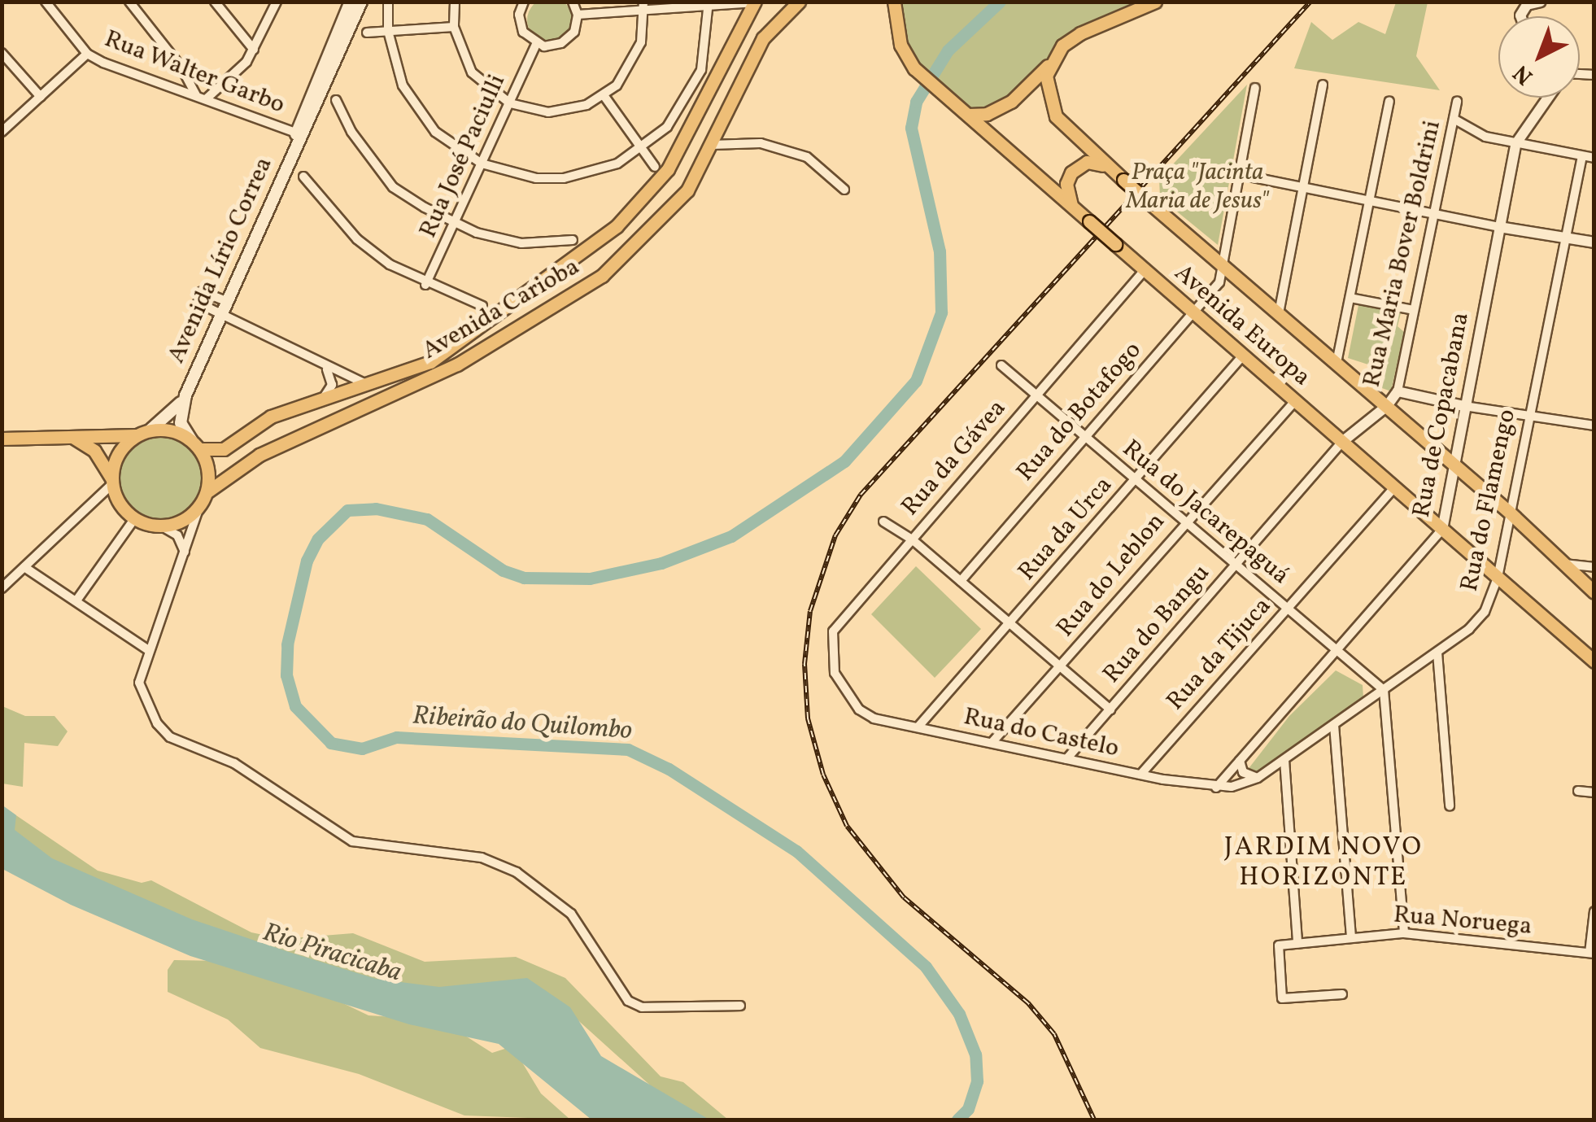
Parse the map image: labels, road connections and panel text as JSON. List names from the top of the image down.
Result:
{
  "streets": {
    "main road": ["Avenida Lírio Correa", "Avenida Carioba", "Avenida Europa"],
    "street": [
      "Rua Walter Garbo",
      "Rua José Paciulli",
      "Rua Maria Bover Boldrini",
      "Rua do Botafogo",
      "Rua de Copacabana",
      "Rua da Gávea",
      "Rua do Flamengo",
      "Rua do Jacarepaguá",
      "Rua da Urca",
      "Rua do Leblon",
      "Rua do Bangu",
      "Rua da Tijuca",
      "Rua do Castelo",
      "Rua Noruega"
    ]
  },
  "crossings": [
    ["Rua Walter Garbo", "Avenida Lírio Correa"],
    ["Rua Maria Bover Boldrini", "Avenida Europa"],
    ["Rua Maria Bover Boldrini", "Rua do Bangu"],
    ["Avenida Lírio Correa", "Avenida Carioba"],
    ["Avenida Europa", "Rua do Botafogo"],
    ["Avenida Europa", "Rua de Copacabana"],
    ["Avenida Europa", "Rua da Gávea"],
    ["Avenida Europa", "Rua do Flamengo"],
    ["Avenida Europa", "Rua da Urca"],
    ["Avenida Europa", "Rua do Leblon"],
    ["Avenida Europa", "Rua do Bangu"],
    ["Avenida Europa", "Rua da Tijuca"],
    ["Rua do Botafogo", "Rua do Jacarepaguá"],
    ["Rua de Copacabana", "Rua do Jacarepaguá"],
    ["Rua de Copacabana", "Rua do Castelo"],
    ["Rua da Gávea", "Rua do Jacarepaguá"],
    ["Rua da Gávea", "Rua do Castelo"],
    ["Rua do Flamengo", "Rua do Jacarepaguá"],
    ["Rua do Flamengo", "Rua do Castelo"],
    ["Rua do Jacarepaguá", "Rua da Urca"],
    ["Rua do Jacarepaguá", "Rua do Leblon"],
    ["Rua do Jacarepaguá", "Rua do Bangu"],
    ["Rua do Jacarepaguá", "Rua da Tijuca"],
    ["Rua da Urca", "Rua do Castelo"],
    ["Rua do Leblon", "Rua do Castelo"],
    ["Rua do Bangu", "Rua do Castelo"],
    ["Rua da Tijuca", "Rua do Castelo"]
  ],
  "districts": ["JARDIM NOVO HORIZONTE"],
  "water": ["Ribeirão do Quilombo", "Rio Piracicaba"],
  "parks": ["Praça \"Jacinta Maria de Jesus\""],
  "north": "bottom left"
}
